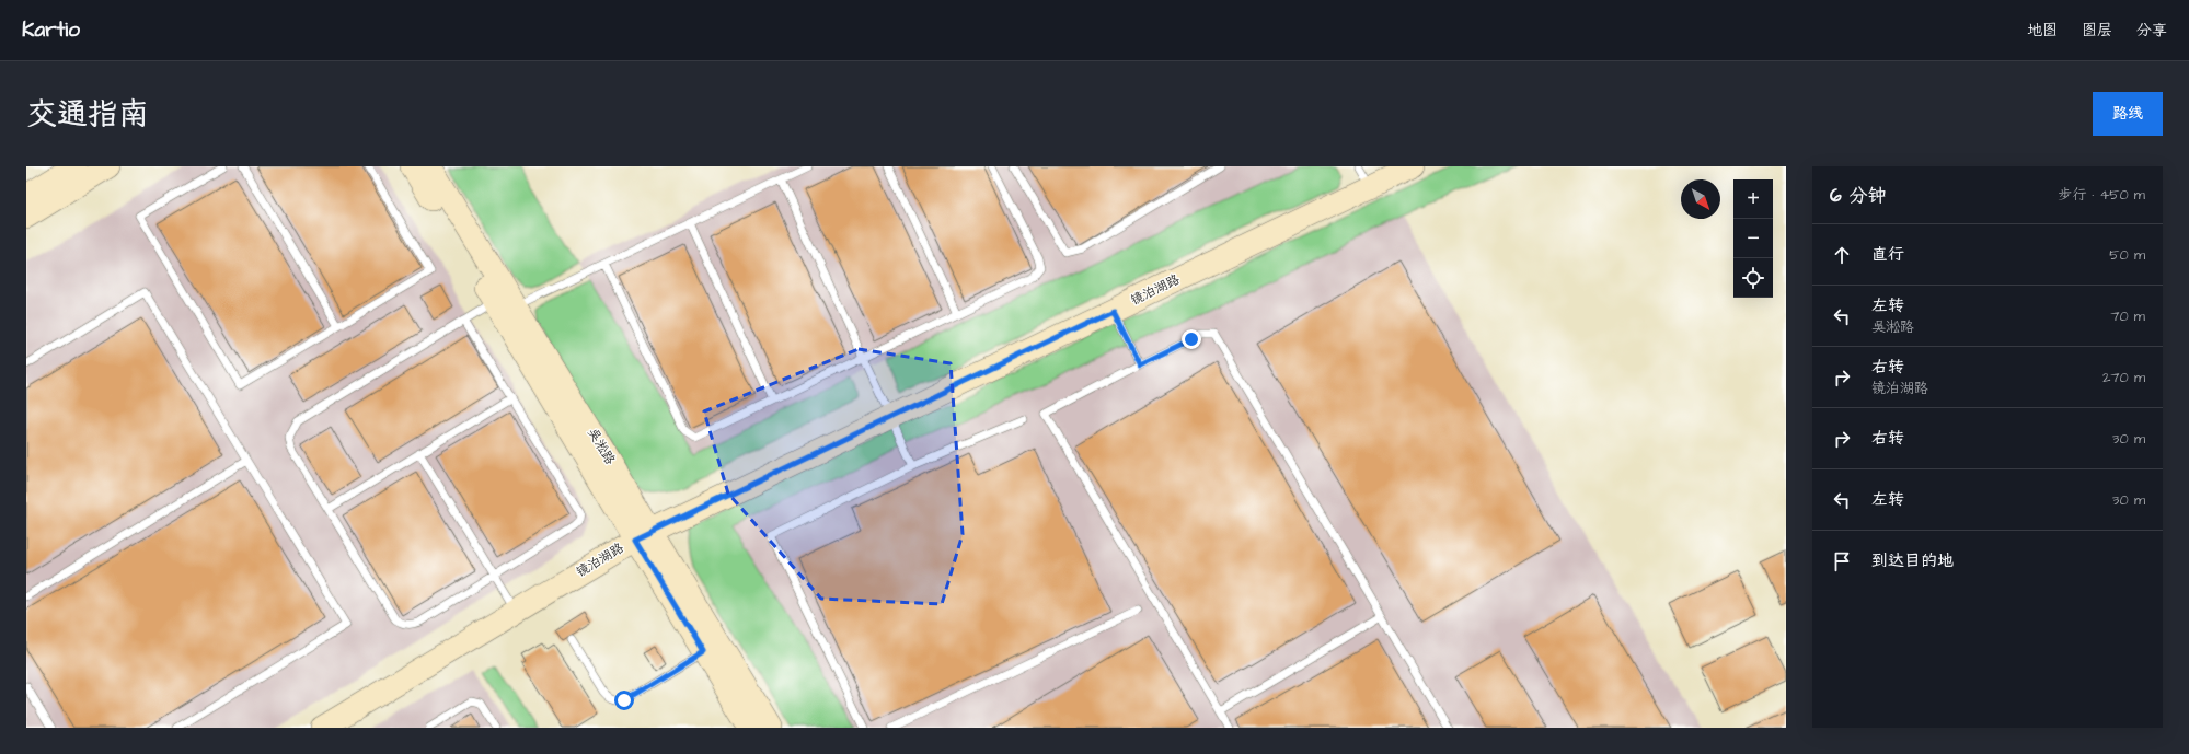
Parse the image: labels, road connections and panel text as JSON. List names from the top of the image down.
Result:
{
  "streets": {
    "street": ["镜泊湖路", "吴淞路"]
  },
  "crossings": [
    ["镜泊湖路", "吴淞路"]
  ],
  "north": "bottom right",
  "page": {
    "header": "Kartio",
    "nav": ["地图", "图层", "分享"],
    "title": "交通指南",
    "buttons": "路线",
    "heading": ["6 分钟", "步行 · 450 m"],
    "map_buttons": ["+", "−"],
    "list": [
      ["直行", "50 m"],
      ["左转", "吴淞路", "70 m"],
      ["右转", "镜泊湖路", "270 m"],
      ["右转", "30 m"],
      ["左转", "30 m"],
      "到达目的地"
    ]
  }
}
